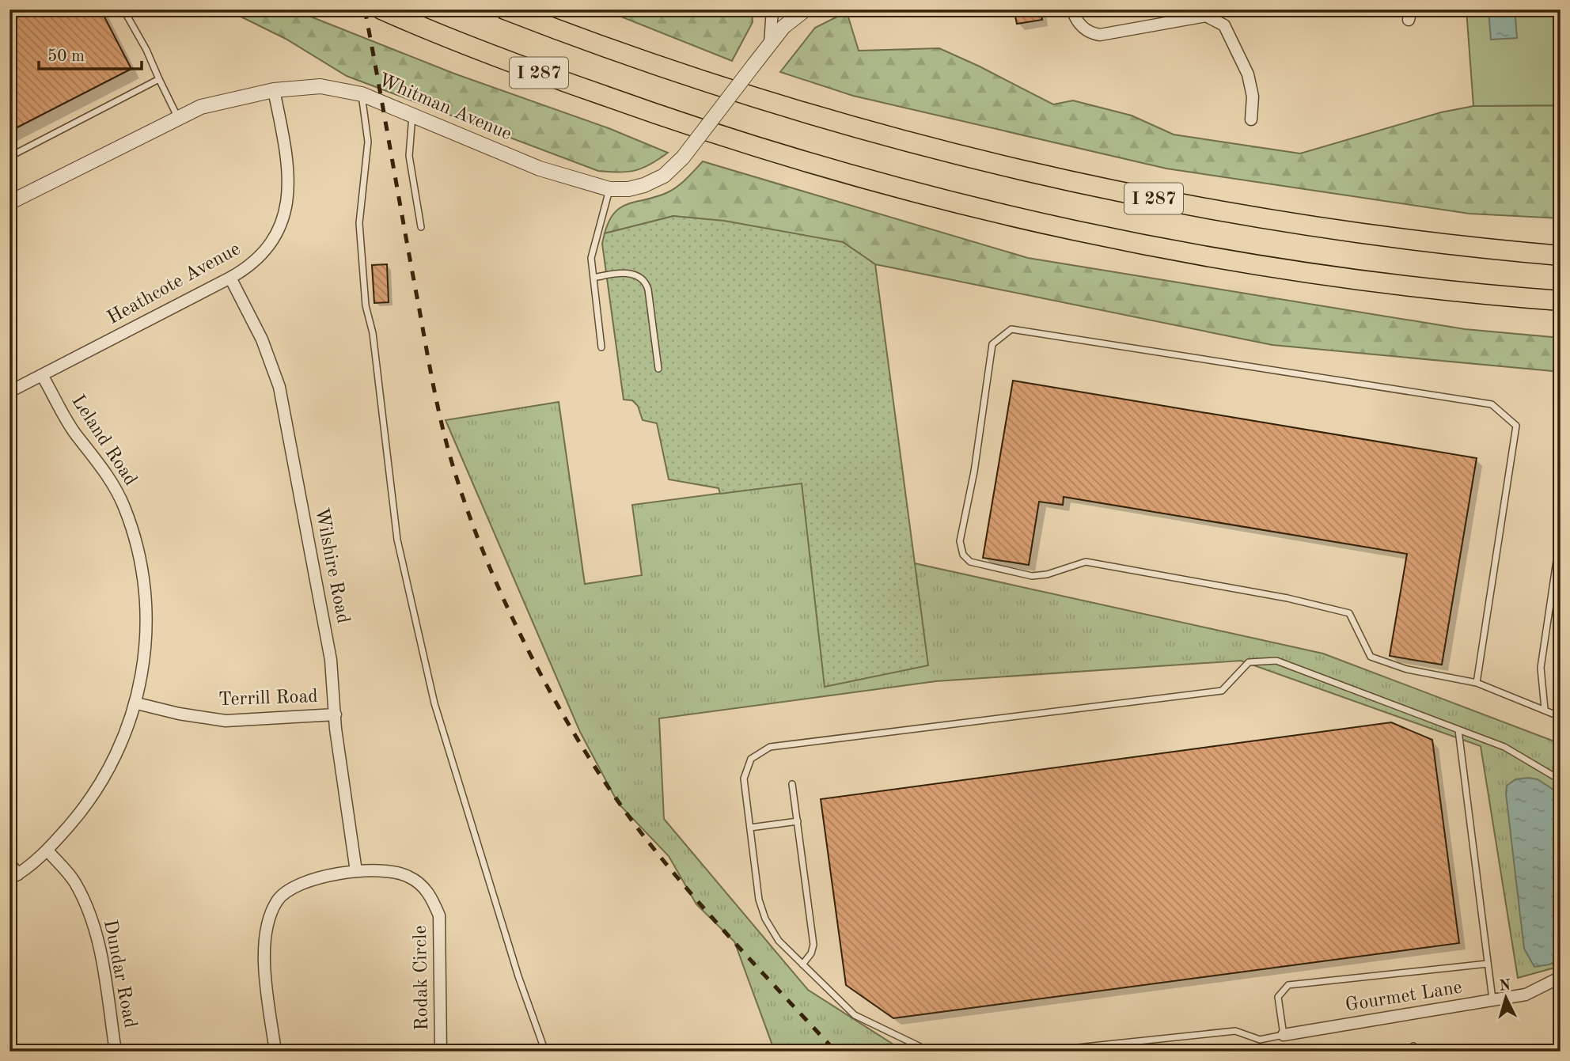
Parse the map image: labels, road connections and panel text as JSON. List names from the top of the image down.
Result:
{
  "streets": {
    "highway": ["I 287"],
    "street": [
      "Whitman Avenue",
      "Heathcote Avenue",
      "Leland Road",
      "Wilshire Road",
      "Terrill Road",
      "Dundar Road",
      "Rodak Circle",
      "Gourmet Lane"
    ]
  },
  "crossings": [
    ["Whitman Avenue", "Heathcote Avenue"],
    ["Heathcote Avenue", "Leland Road"],
    ["Heathcote Avenue", "Wilshire Road"],
    ["Leland Road", "Terrill Road"],
    ["Leland Road", "Dundar Road"],
    ["Wilshire Road", "Terrill Road"],
    ["Wilshire Road", "Rodak Circle"]
  ],
  "scale_bar": "50 m",
  "north": "top"
}
